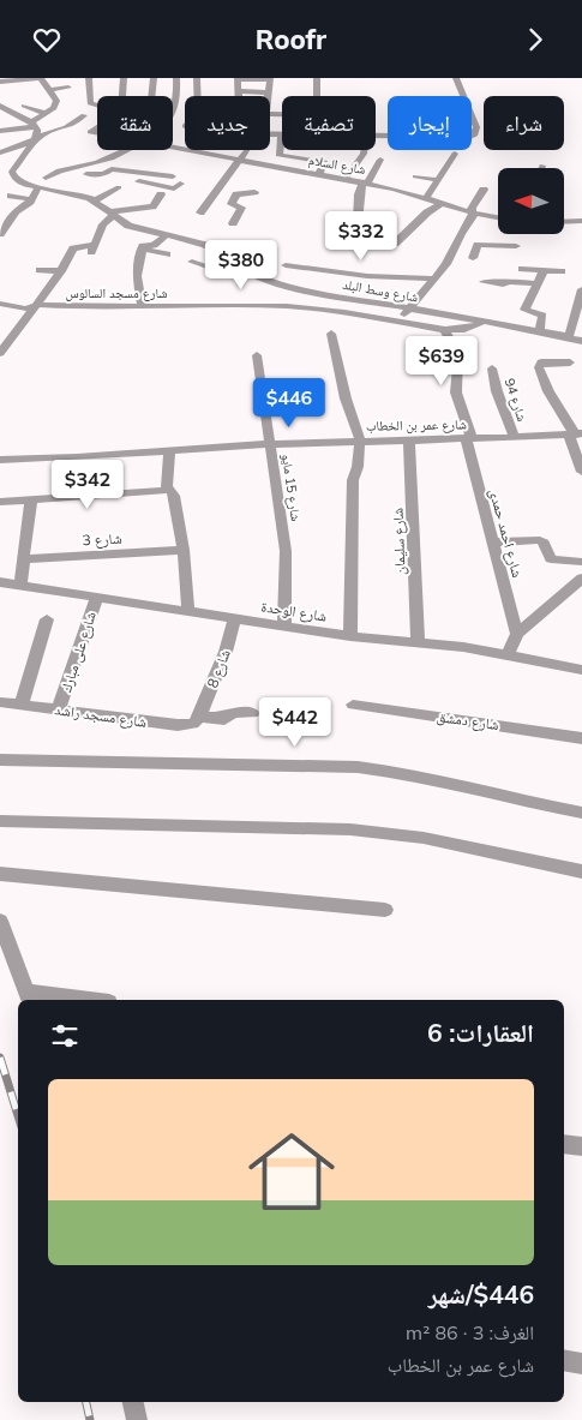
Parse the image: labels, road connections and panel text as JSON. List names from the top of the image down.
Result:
{
  "streets": {
    "street": [
      "شارع السلام",
      "شارع وسط البلد",
      "شارع مسجد السالوس",
      "شارع 94",
      "شارع عمر بن الخطاب",
      "شارع 15 مايو",
      "شارع احمد حمدى",
      "شارع 3",
      "شارع سليمان",
      "شارع الوحدة",
      "شارع على مبارك",
      "شارع 8",
      "شارع مسجد راشد",
      "شارع دمشق"
    ]
  },
  "crossings": [
    ["شارع وسط البلد", "شارع مسجد السالوس"],
    ["شارع مسجد السالوس", "شارع احمد حمدى"],
    ["شارع 94", "شارع عمر بن الخطاب"],
    ["شارع عمر بن الخطاب", "شارع 15 مايو"],
    ["شارع عمر بن الخطاب", "شارع احمد حمدى"],
    ["شارع عمر بن الخطاب", "شارع سليمان"],
    ["شارع 15 مايو", "شارع الوحدة"],
    ["شارع سليمان", "شارع الوحدة"],
    ["شارع الوحدة", "شارع على مبارك"],
    ["شارع الوحدة", "شارع 8"],
    ["شارع على مبارك", "شارع مسجد راشد"],
    ["شارع 8", "شارع مسجد راشد"]
  ],
  "north": "left",
  "page": {
    "header": "Roofr",
    "chip": [
      "شراء",
      "إيجار",
      "تصفية",
      "جديد",
      "شقة"
    ],
    "price": [
      "$332",
      "$380",
      "$639",
      "$446",
      "$342",
      "$442"
    ],
    "heading": "العقارات: 6",
    "list": [
      {
        "name": "$446/شهر",
        "note": "الغرف: 3 · 86 m² · شارع عمر بن الخطاب"
      }
    ]
  }
}
